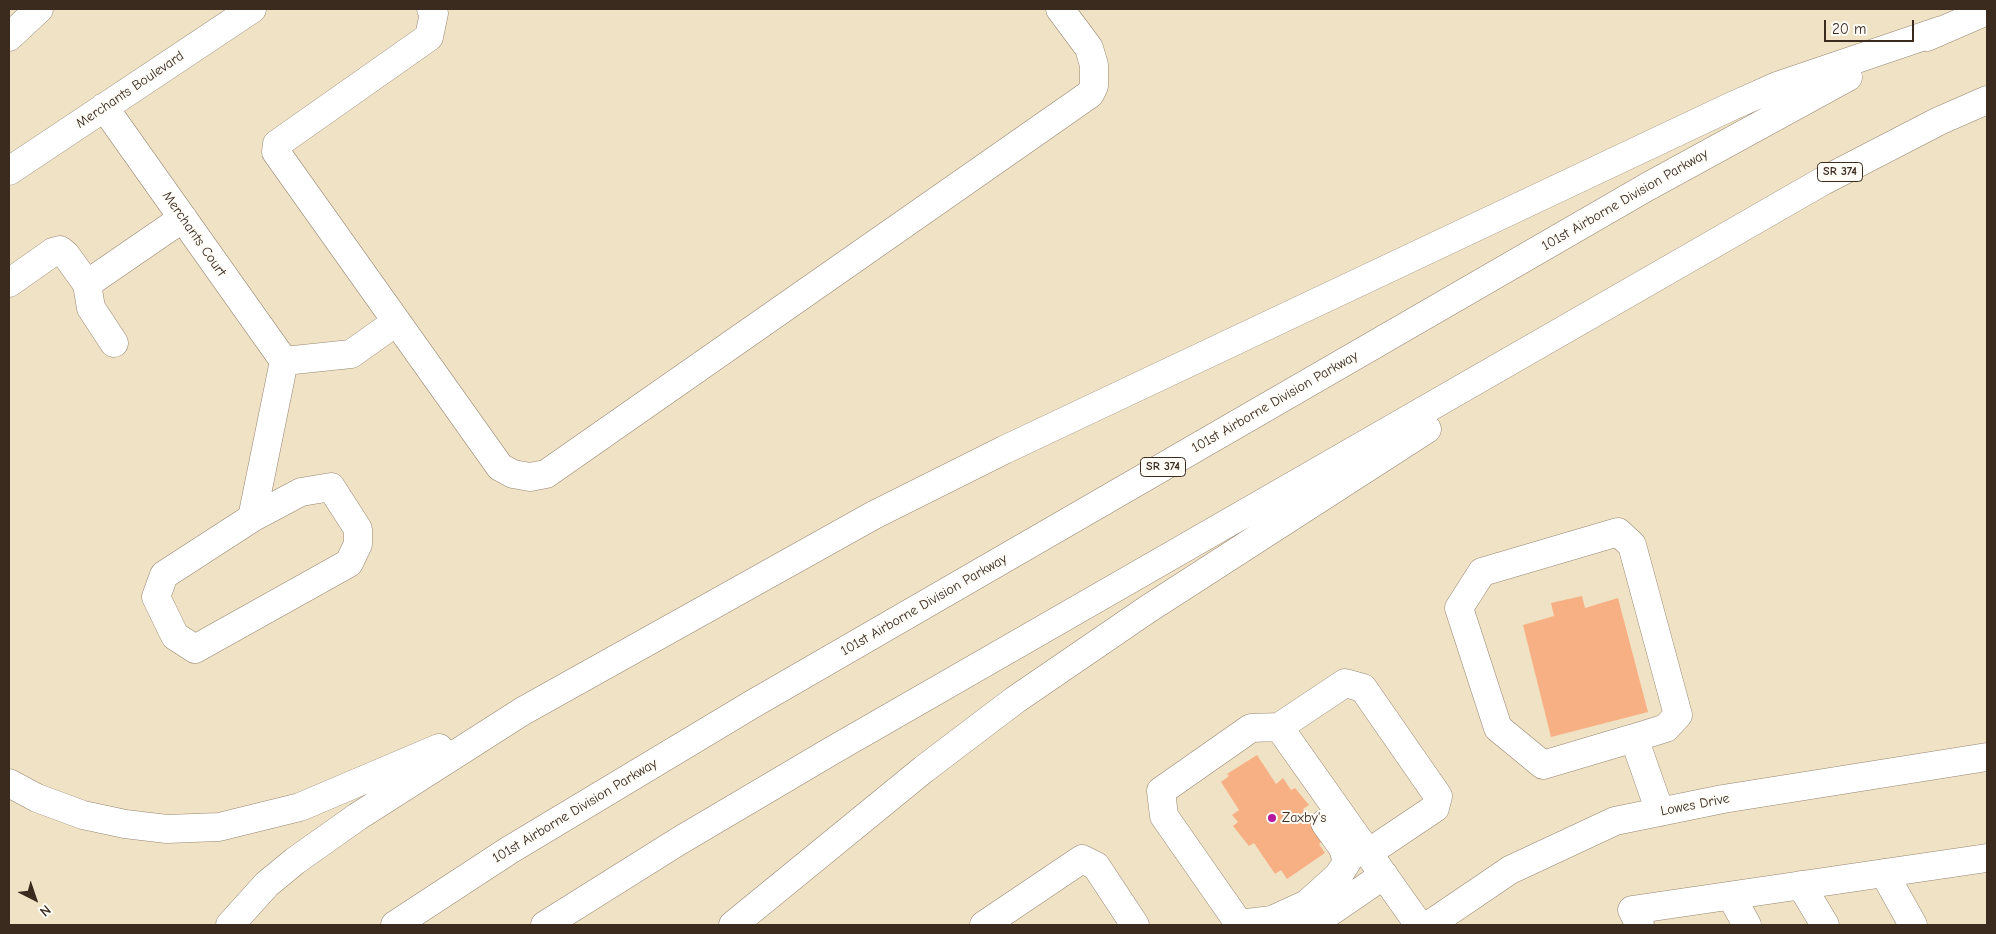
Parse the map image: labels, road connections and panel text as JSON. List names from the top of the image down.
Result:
{
  "streets": {
    "main road": [
      "Merchants Boulevard",
      "SR 374",
      "101st Airborne Division Parkway",
      "Merchants Court",
      "Lowes Drive"
    ]
  },
  "crossings": [
    ["Merchants Boulevard", "Merchants Court"]
  ],
  "places": ["Zaxby's"],
  "scale_bar": "20 m",
  "north": "bottom right"
}
